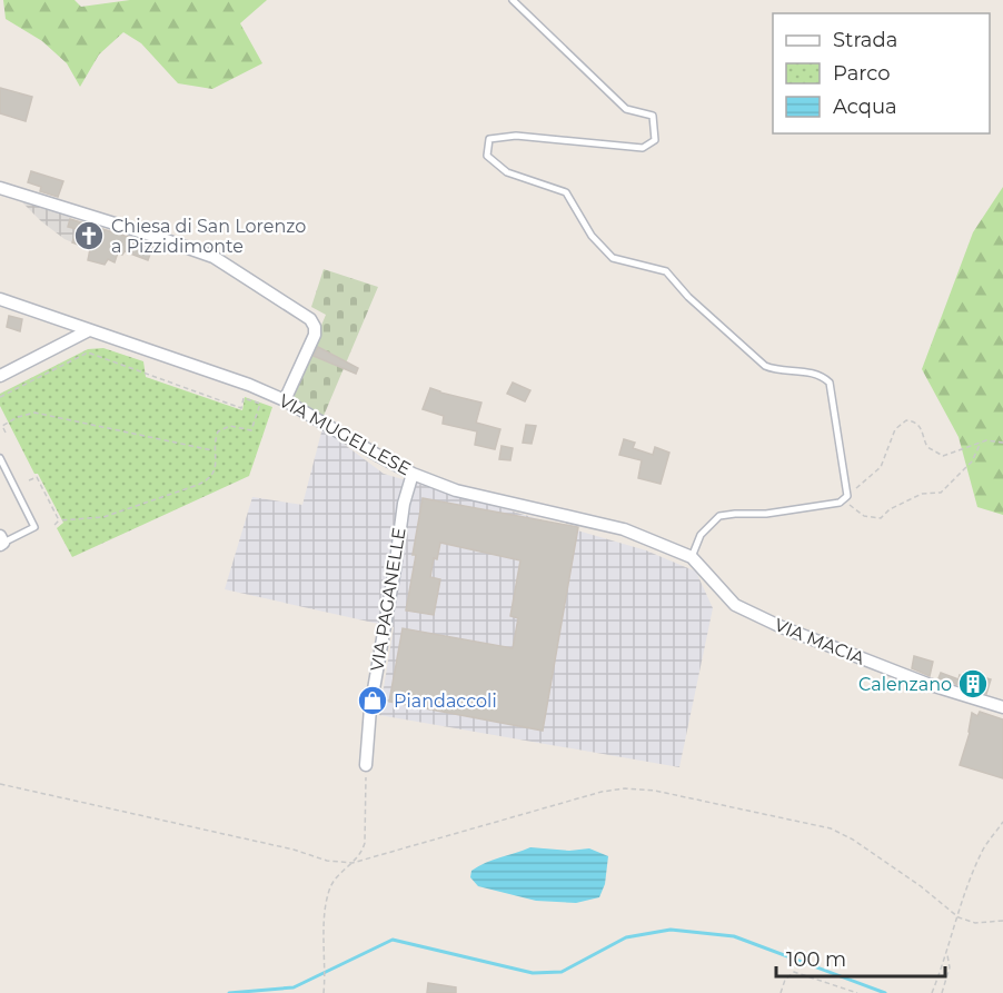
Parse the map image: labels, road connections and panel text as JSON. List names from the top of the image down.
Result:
{
  "streets": {
    "street": ["VIA MUGELLESE", "VIA PAGANELLE", "VIA MACIA"]
  },
  "crossings": [
    ["VIA MUGELLESE", "VIA PAGANELLE"],
    ["VIA MUGELLESE", "VIA MACIA"]
  ],
  "places": {
    "church": ["Chiesa di San Lorenzo a Pizzidimonte"],
    "building": ["Calenzano"],
    "shop": ["Piandaccoli"]
  },
  "legend": ["Strada", "Parco", "Acqua"],
  "scale_bar": "100 m"
}
